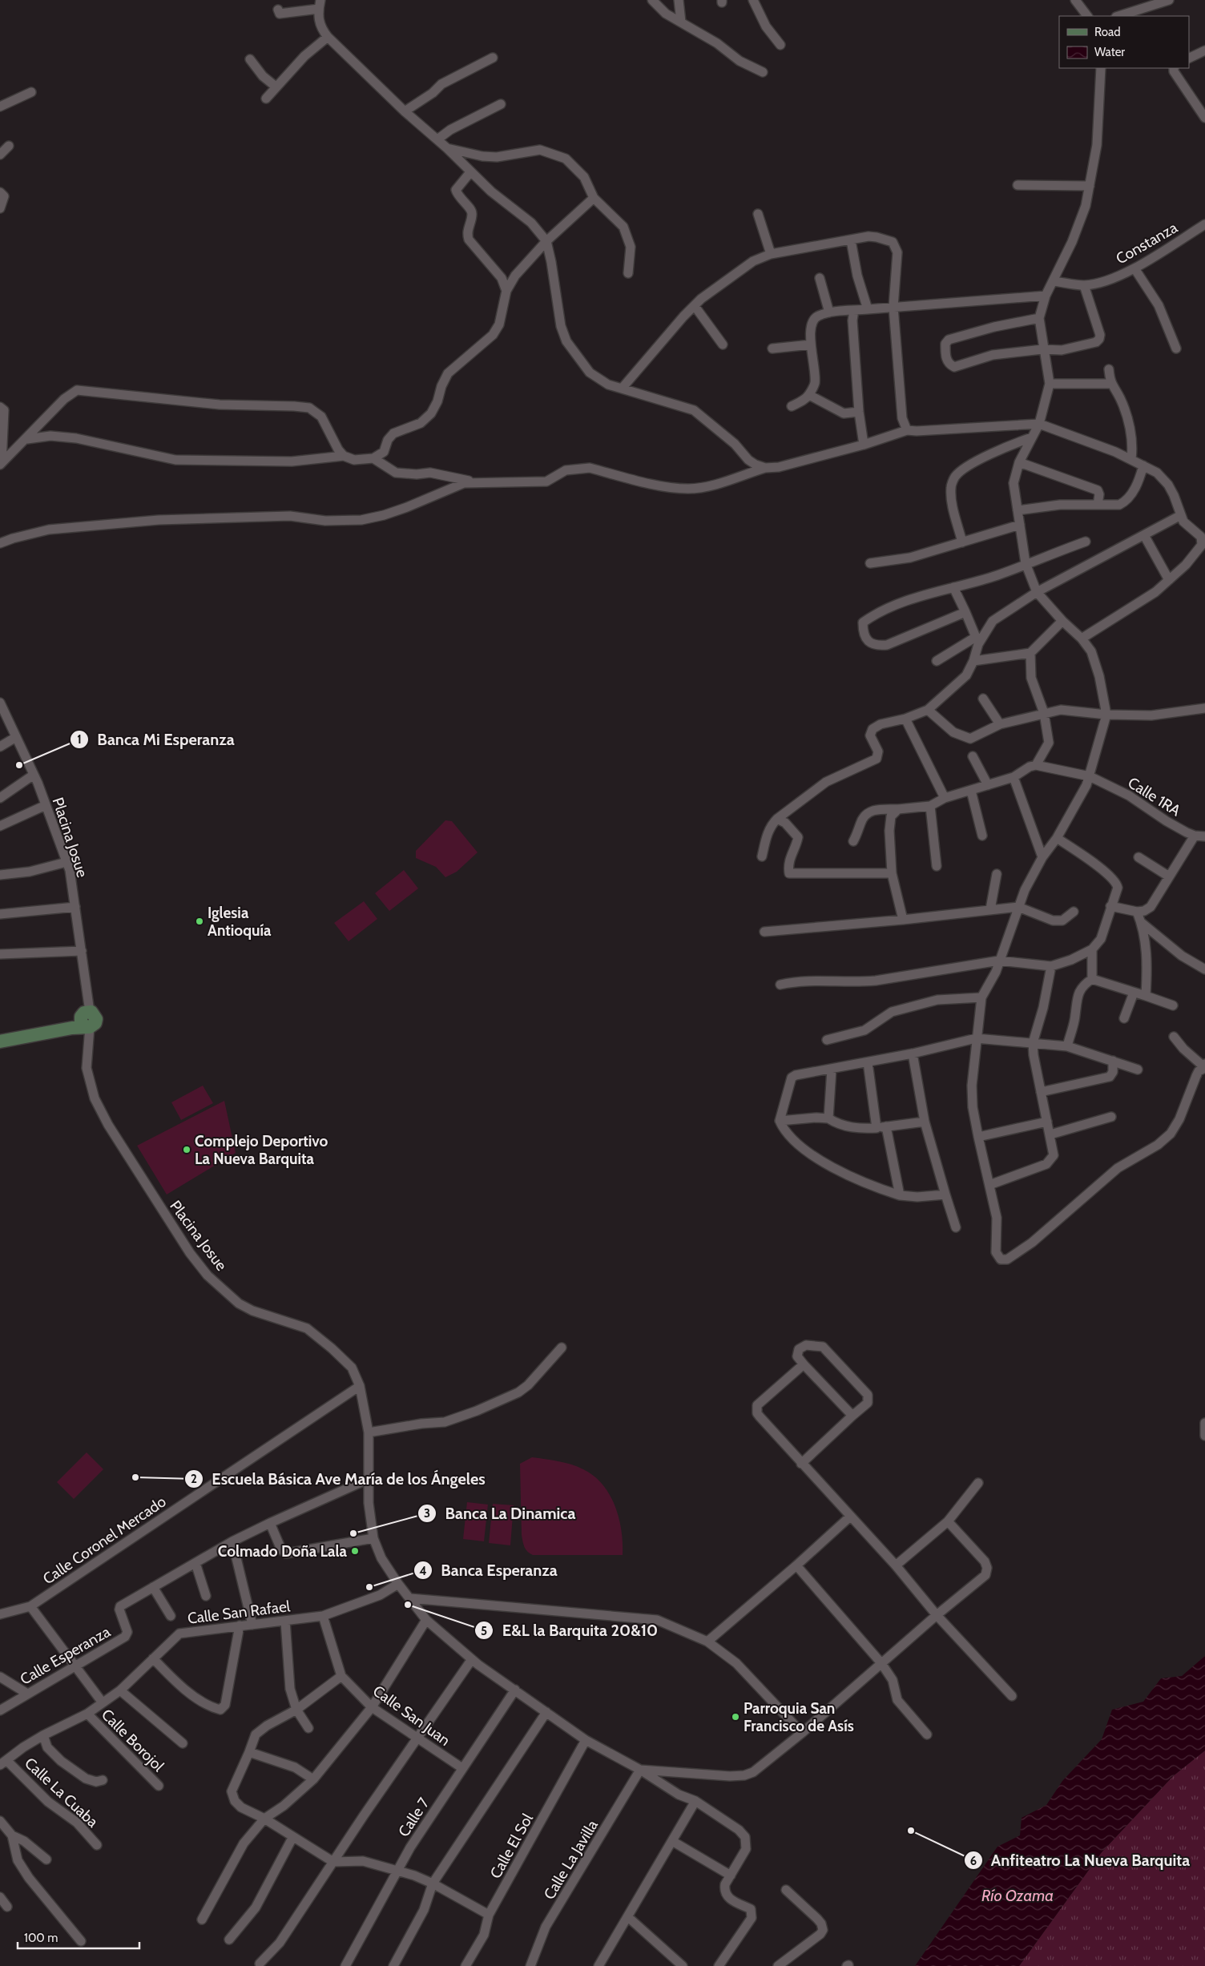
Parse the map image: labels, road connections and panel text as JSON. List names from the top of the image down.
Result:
{
  "streets": {
    "street": [
      "Constanza",
      "Calle 1RA",
      "Placina Josue",
      "Calle Coronel Mercado",
      "Calle San Rafael",
      "Calle Esperanza",
      "Calle San Juan",
      "Calle Borojol",
      "Calle La Cuaba",
      "Calle 7",
      "Calle El Sol",
      "Calle La Javilla"
    ]
  },
  "crossings": [
    ["Placina Josue", "Calle Coronel Mercado"],
    ["Placina Josue", "Calle San Rafael"],
    ["Placina Josue", "Calle Esperanza"],
    ["Placina Josue", "Calle 7"],
    ["Placina Josue", "Calle El Sol"],
    ["Placina Josue", "Calle La Javilla"],
    ["Calle San Rafael", "Calle San Juan"],
    ["Calle San Rafael", "Calle Borojol"],
    ["Calle San Rafael", "Calle La Cuaba"],
    ["Calle San Juan", "Calle 7"]
  ],
  "water": ["Río Ozama"],
  "places": [
    "Banca Mi Esperanza",
    "Iglesia Antioquía",
    "Complejo Deportivo La Nueva Barquita",
    "Escuela Básica Ave María de los Ángeles",
    "Banca La Dinamica",
    "Colmado Doña Lala",
    "Banca Esperanza",
    "E&L la Barquita 20&10",
    "Parroquia San Francisco de Asís",
    "Anfiteatro La Nueva Barquita"
  ],
  "legend": ["Road", "Water"],
  "scale_bar": "100 m"
}
